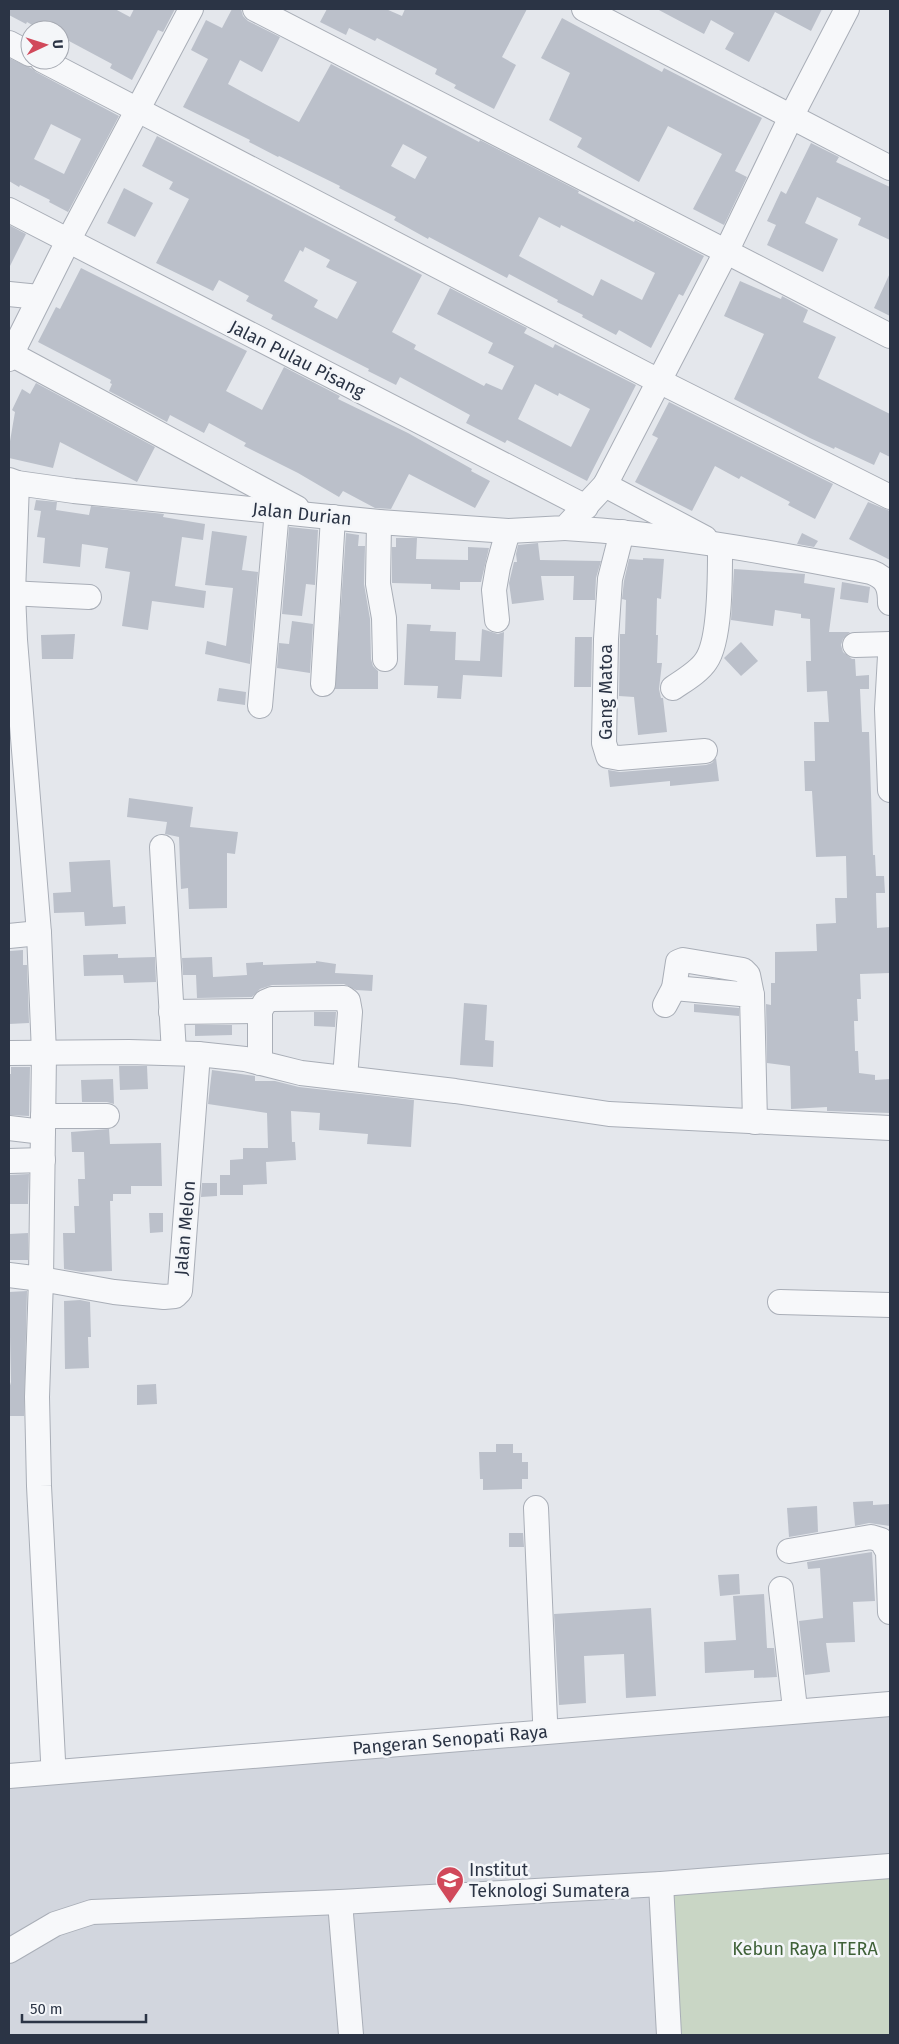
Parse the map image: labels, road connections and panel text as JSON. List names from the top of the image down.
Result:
{
  "streets": {
    "street": [
      "Jalan Pulau Pisang",
      "Jalan Durian",
      "Gang Matoa",
      "Jalan Melon",
      "Pangeran Senopati Raya"
    ]
  },
  "crossings": [
    ["Jalan Durian", "Gang Matoa"]
  ],
  "parks": ["Kebun Raya ITERA"],
  "places": {
    "school or university": ["Institut Teknologi Sumatera"]
  },
  "scale_bar": "50 m",
  "north": "right"
}
